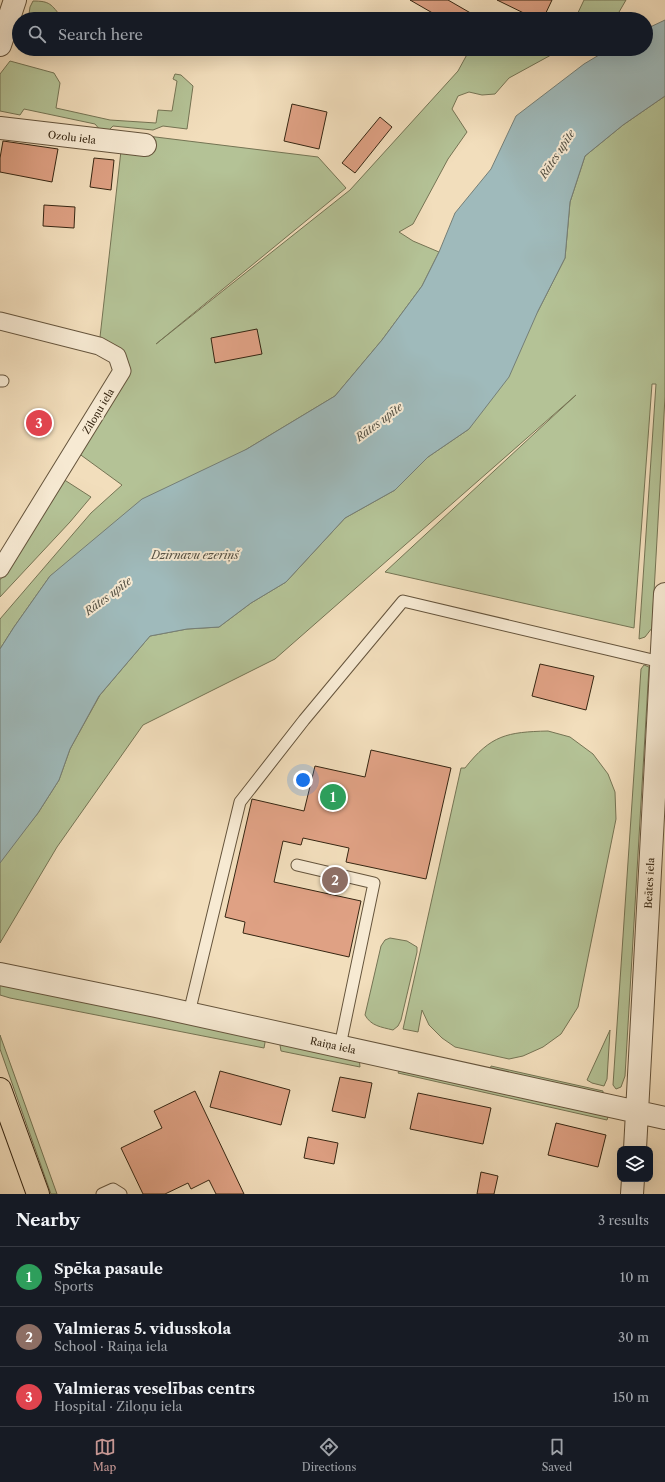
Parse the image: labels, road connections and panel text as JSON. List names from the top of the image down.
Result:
{
  "streets": {
    "street": [
      "Ozolu iela",
      "Ziloņu iela",
      "Beātes iela",
      "Raiņa iela"
    ]
  },
  "crossings": [
    ["Beātes iela", "Raiņa iela"]
  ],
  "water": ["Rātes upīte", "Dzirnavu ezeriņš"],
  "page": {
    "search": "Search here",
    "pins": ["3", "1", "2"],
    "heading": ["Nearby", "3 results"],
    "list": [
      {
        "mark": "1",
        "name": "Spēka pasaule",
        "note": "Sports",
        "value": "10 m"
      },
      {
        "mark": "2",
        "name": "Valmieras 5. vidusskola",
        "note": "School · Raiņa iela",
        "value": "30 m"
      },
      {
        "mark": "3",
        "name": "Valmieras veselības centrs",
        "note": "Hospital · Ziloņu iela",
        "value": "150 m"
      }
    ],
    "nav": ["Map", "Directions", "Saved"]
  }
}
